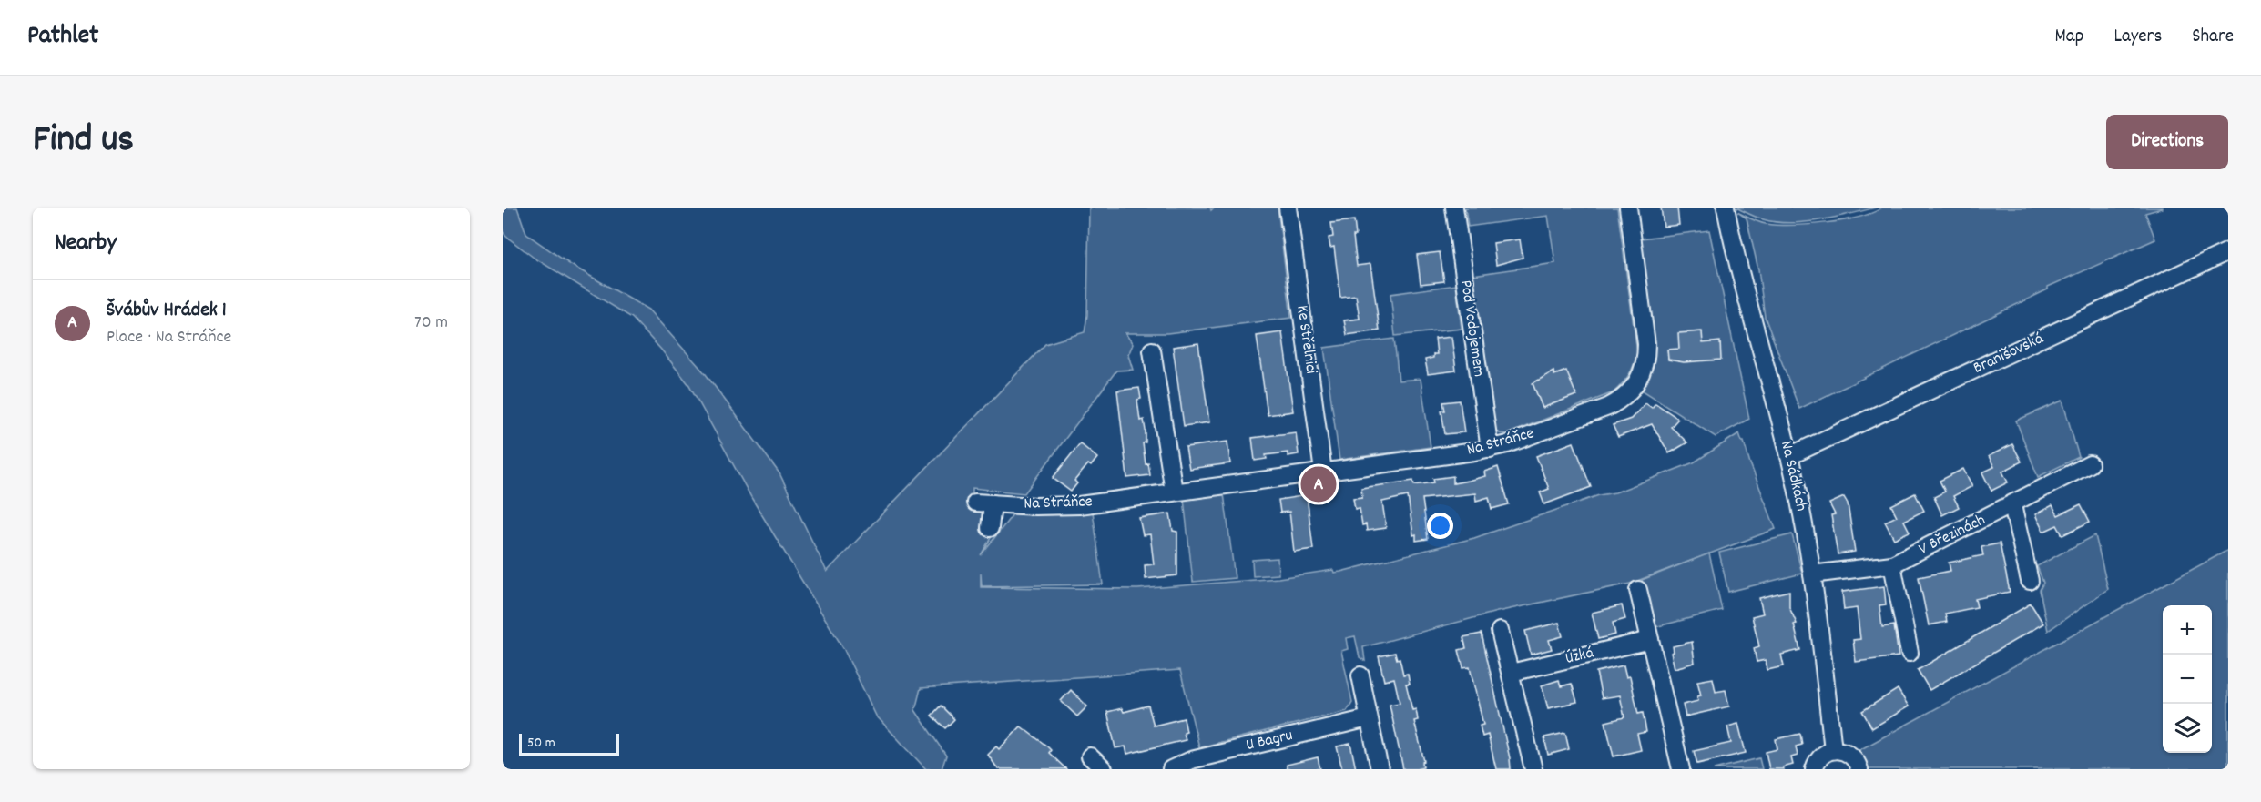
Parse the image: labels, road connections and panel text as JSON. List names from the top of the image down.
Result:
{
  "streets": {
    "street": [
      "Pod Vodojemem",
      "Ke Střelnici",
      "Branišovská",
      "Na Stráňce",
      "Na Sádkách",
      "V Březinách",
      "Úzká",
      "U Bagru"
    ]
  },
  "crossings": [
    ["Pod Vodojemem", "Na Stráňce"],
    ["Ke Střelnici", "Na Stráňce"],
    ["Branišovská", "Na Sádkách"],
    ["Na Sádkách", "V Březinách"]
  ],
  "scale_bar": "50 m",
  "page": {
    "header": "Pathlet",
    "nav": ["Map", "Layers", "Share"],
    "title": "Find us",
    "buttons": "Directions",
    "heading": "Nearby",
    "list": [
      {
        "mark": "A",
        "name": "Švábův Hrádek 1",
        "note": "Place · Na Stráňce",
        "value": "70 m"
      }
    ],
    "pins": "A",
    "map_buttons": ["+", "−"],
    "scale": "50 m"
  }
}
